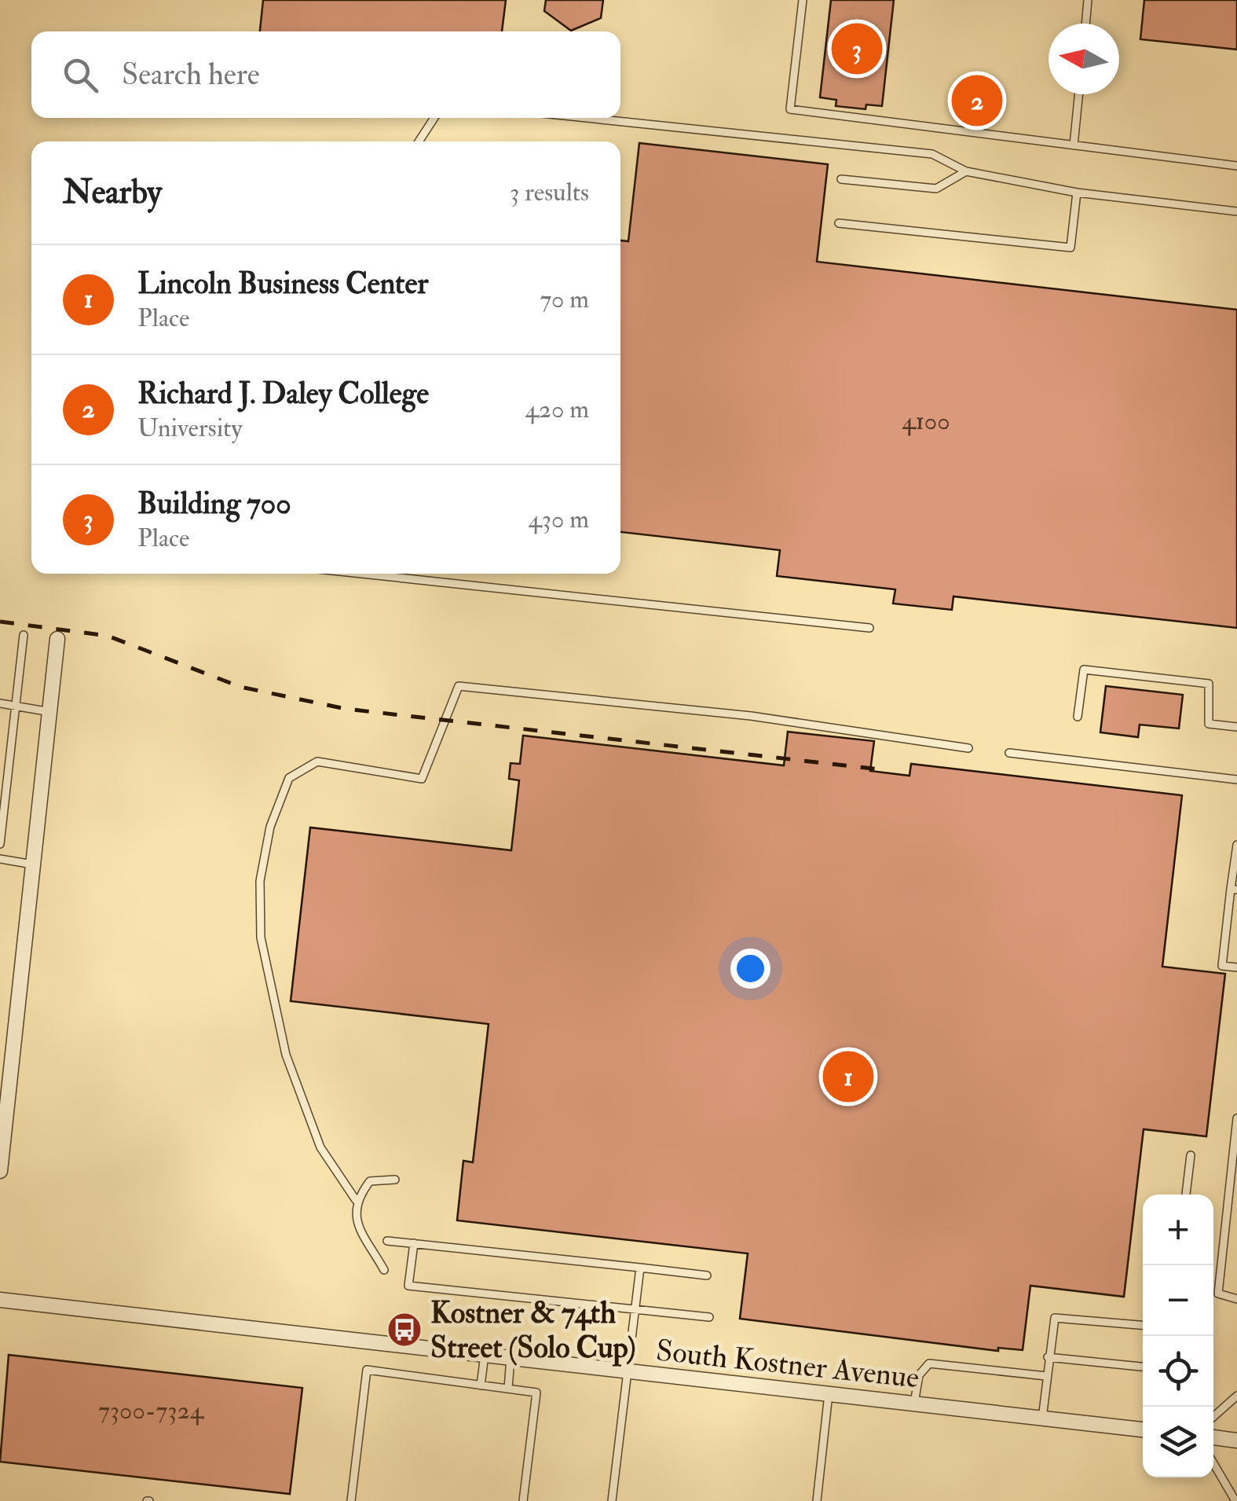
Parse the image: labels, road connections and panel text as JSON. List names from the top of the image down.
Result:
{
  "streets": {
    "street": ["South Kostner Avenue"]
  },
  "places": {
    "bus stop": ["Kostner & 74th Street (Solo Cup)"]
  },
  "house_numbers": ["4100", "7300-7324"],
  "north": "left",
  "page": {
    "pins": ["3", "2", "1"],
    "search": "Search here",
    "heading": ["Nearby", "3 results"],
    "list": [
      {
        "mark": "1",
        "name": "Lincoln Business Center",
        "note": "Place",
        "value": "70 m"
      },
      {
        "mark": "2",
        "name": "Richard J. Daley College",
        "note": "University",
        "value": "420 m"
      },
      {
        "mark": "3",
        "name": "Building 700",
        "note": "Place",
        "value": "430 m"
      }
    ],
    "map_buttons": ["+", "−"]
  }
}
